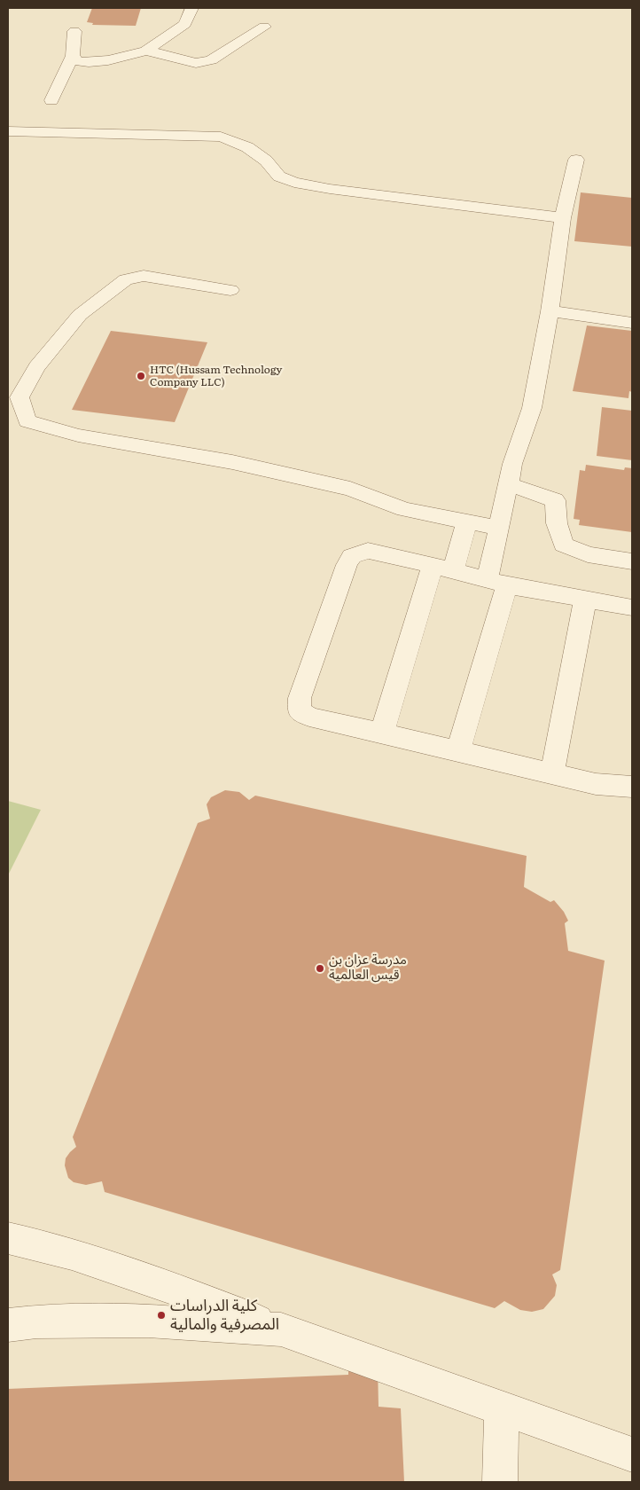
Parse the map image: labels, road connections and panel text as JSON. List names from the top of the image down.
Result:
{
  "places": ["HTC (Hussam Technology Company LLC)", "مدرسة عزان بن قيس العالمية", "كلية الدراسات المصرفية والمالية"]
}
